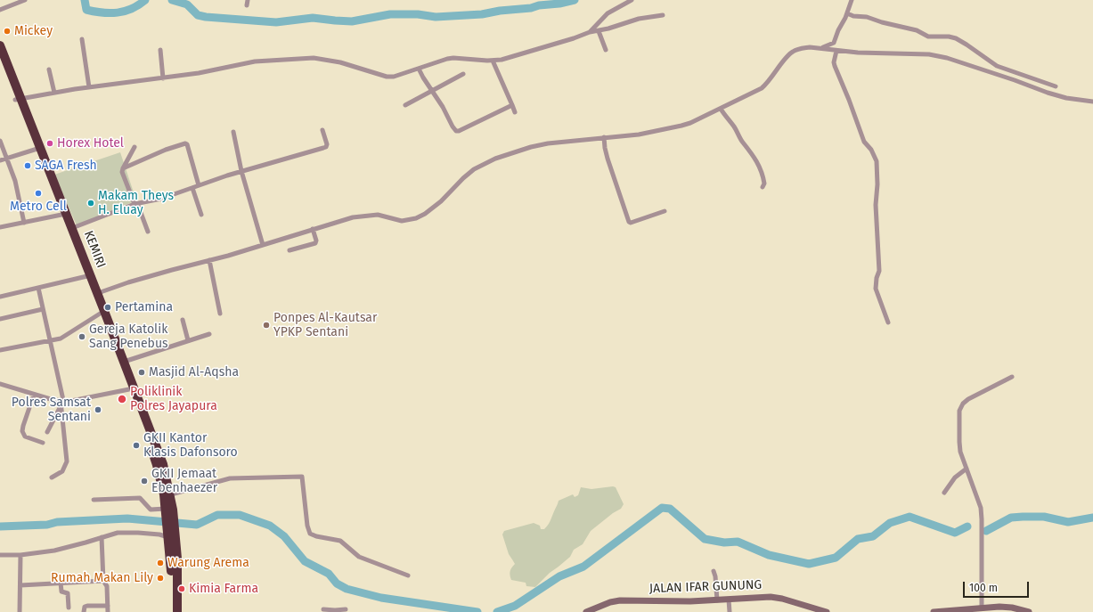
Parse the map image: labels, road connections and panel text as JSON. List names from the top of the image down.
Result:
{
  "streets": {
    "highway": ["KEMIRI"],
    "street": ["JALAN IFAR GUNUNG"]
  },
  "places": [
    "Mickey",
    "Horex Hotel",
    "SAGA Fresh",
    "Metro Cell",
    "Makam Theys H. Eluay",
    "Pertamina",
    "Ponpes Al-Kautsar YPKP Sentani",
    "Gereja Katolik Sang Penebus",
    "Masjid Al-Aqsha",
    "Poliklinik Polres Jayapura",
    "Polres Samsat Sentani",
    "GKII Kantor Klasis Dafonsoro",
    "GKII Jemaat Ebenhaezer",
    "Warung Arema",
    "Rumah Makan Lily",
    "Kimia Farma"
  ],
  "scale_bar": "100 m"
}
